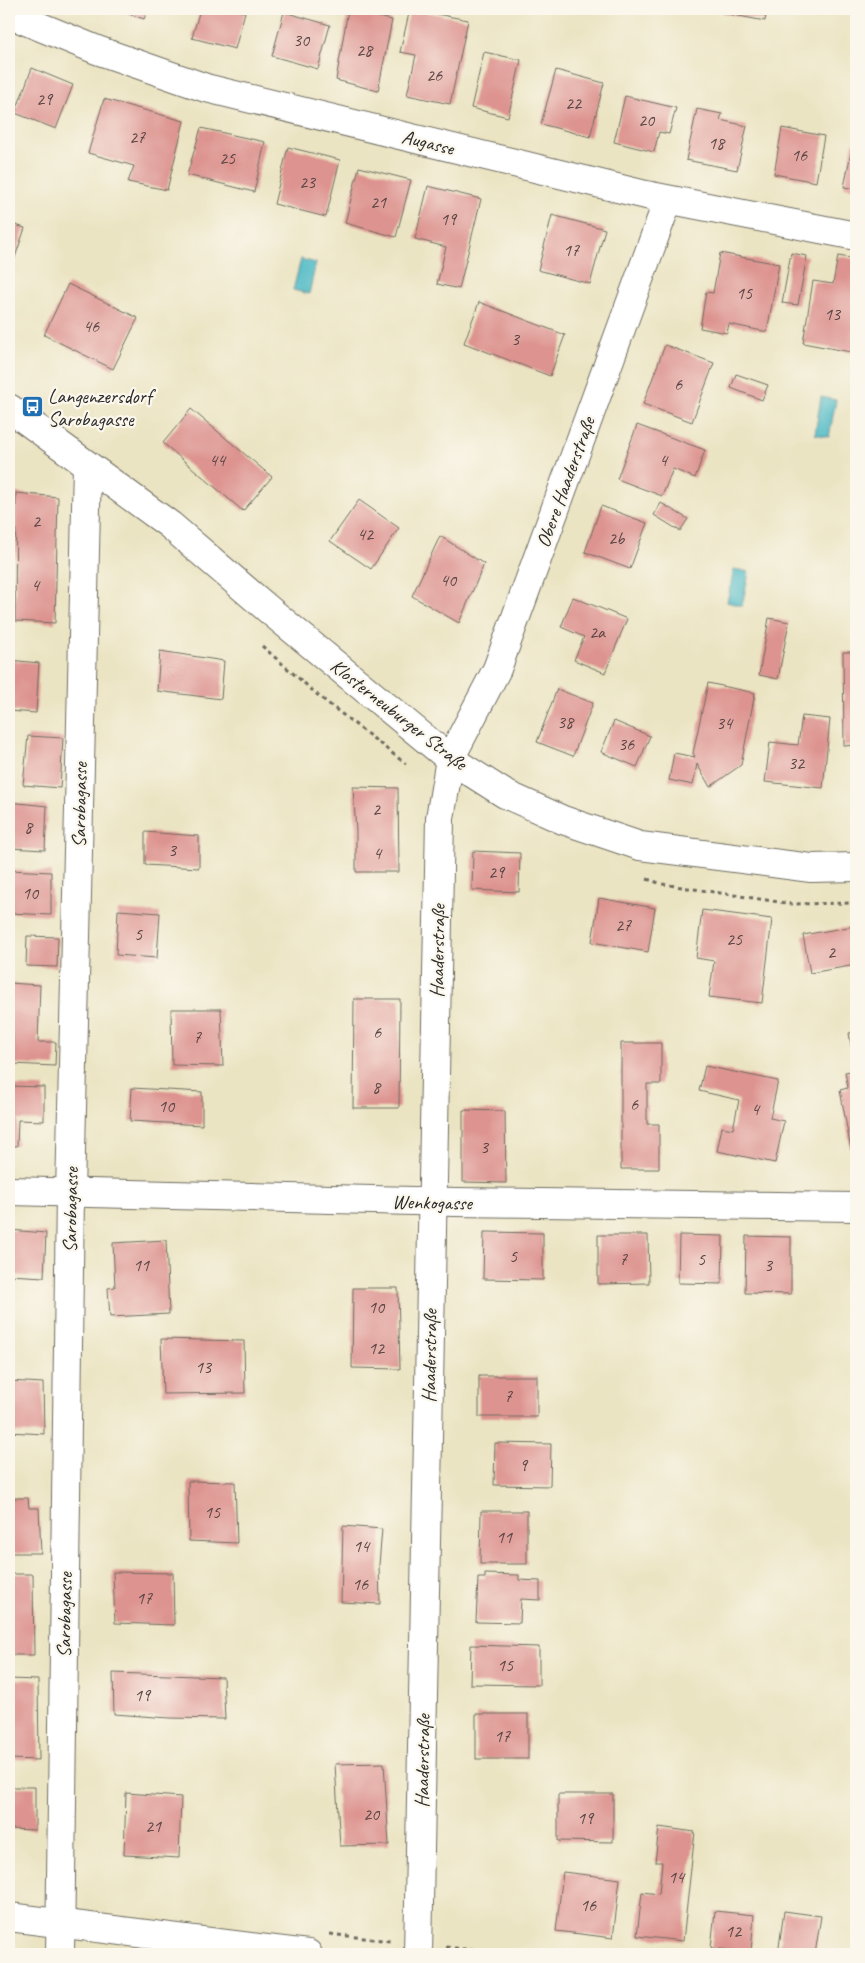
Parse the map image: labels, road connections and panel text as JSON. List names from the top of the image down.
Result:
{
  "streets": {
    "street": [
      "Augasse",
      "Obere Haaderstraße",
      "Klosterneuburger Straße",
      "Sarobagasse",
      "Haaderstraße",
      "Wenkogasse"
    ]
  },
  "crossings": [
    ["Augasse", "Obere Haaderstraße"],
    ["Obere Haaderstraße", "Klosterneuburger Straße"],
    ["Obere Haaderstraße", "Haaderstraße"],
    ["Klosterneuburger Straße", "Sarobagasse"],
    ["Klosterneuburger Straße", "Haaderstraße"],
    ["Sarobagasse", "Wenkogasse"],
    ["Haaderstraße", "Wenkogasse"]
  ],
  "places": {
    "bus stop": ["Langenzersdorf Sarobagasse"]
  },
  "house_numbers": [
    "30",
    "28",
    "26",
    "29",
    "22",
    "20",
    "27",
    "18",
    "16",
    "25",
    "23",
    "21",
    "19",
    "17",
    "15",
    "13",
    "46",
    "3",
    "6",
    "44",
    "4",
    "2",
    "42",
    "2b",
    "40",
    "4",
    "2a",
    "38",
    "34",
    "36",
    "32",
    "2",
    "8",
    "3",
    "4",
    "29",
    "10",
    "27",
    "5",
    "25",
    "2",
    "6",
    "7",
    "8",
    "6",
    "10",
    "4",
    "3",
    "5",
    "7",
    "5",
    "11",
    "3",
    "10",
    "12",
    "13",
    "7",
    "9",
    "15",
    "11",
    "14",
    "16",
    "17",
    "15",
    "19",
    "17",
    "20",
    "19",
    "21",
    "14",
    "16",
    "12"
  ]
}
